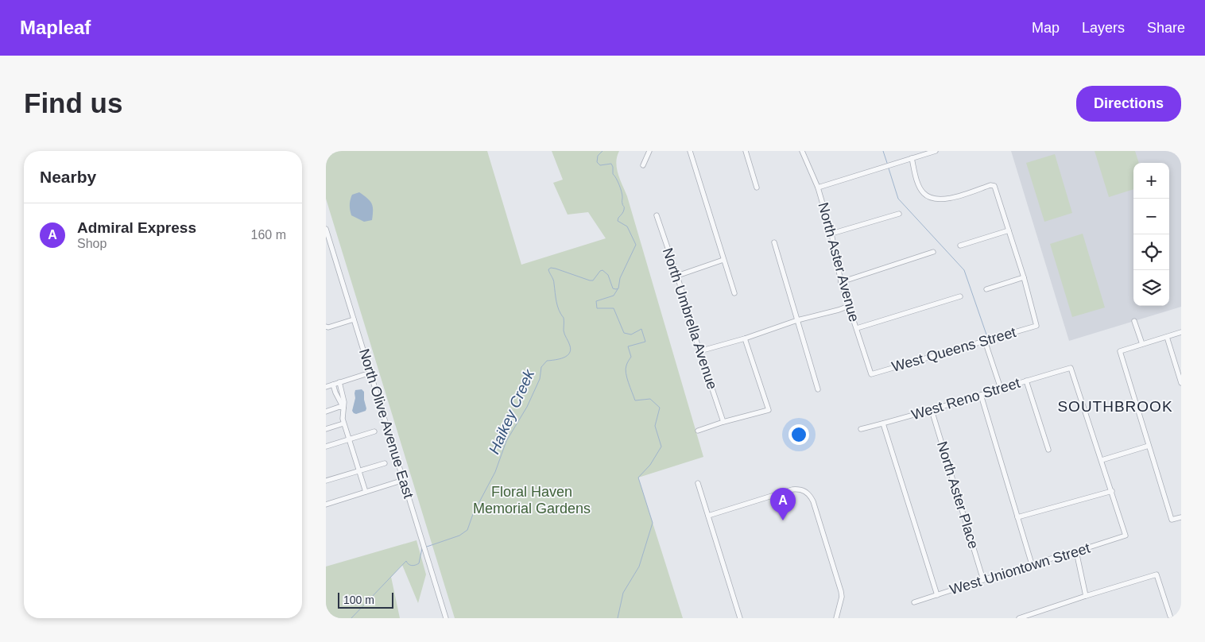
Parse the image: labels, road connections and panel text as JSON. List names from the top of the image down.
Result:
{
  "streets": {
    "street": [
      "North Aster Avenue",
      "North Umbrella Avenue",
      "West Queens Street",
      "West Reno Street",
      "North Olive Avenue East",
      "North Aster Place",
      "West Uniontown Street"
    ]
  },
  "crossings": [
    ["North Aster Avenue", "West Queens Street"],
    ["West Reno Street", "North Aster Place"],
    ["North Aster Place", "West Uniontown Street"]
  ],
  "districts": ["SOUTHBROOK"],
  "water": ["Haikey Creek"],
  "parks": ["Floral Haven Memorial Gardens"],
  "scale_bar": "100 m",
  "page": {
    "header": "Mapleaf",
    "nav": ["Map", "Layers", "Share"],
    "buttons": "Directions",
    "title": "Find us",
    "heading": "Nearby",
    "map_buttons": ["+", "−"],
    "list": [
      {
        "mark": "A",
        "name": "Admiral Express",
        "note": "Shop",
        "value": "160 m"
      }
    ],
    "pins": "A",
    "scale": "100 m"
  }
}
